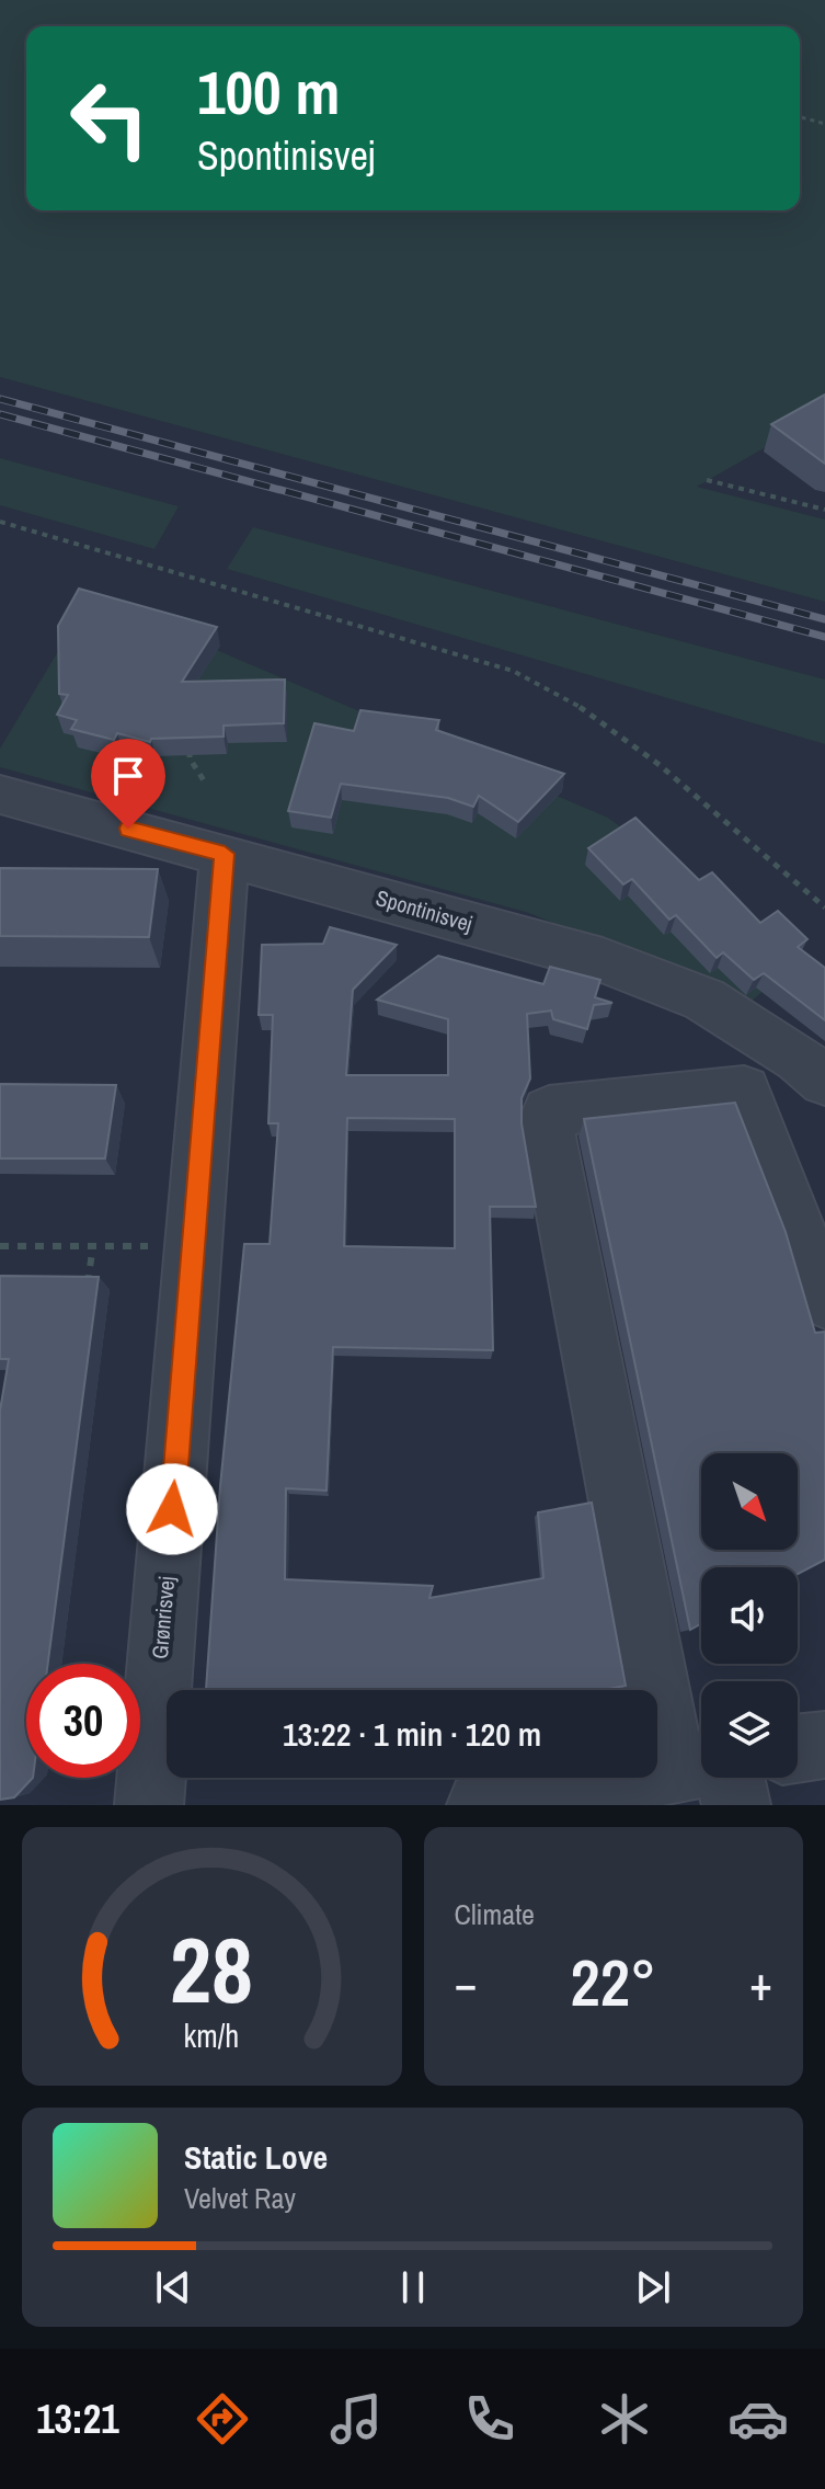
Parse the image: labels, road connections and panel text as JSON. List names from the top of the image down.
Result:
{
  "streets": {
    "street": ["Spontinisvej", "Grønrisvej"]
  },
  "crossings": [
    ["Spontinisvej", "Grønrisvej"]
  ],
  "north": "bottom right",
  "page": {
    "turn": ["100 m", "Spontinisvej"],
    "limit": "30",
    "trip": "13:22 · 1 min · 120 m",
    "tile": "Climate",
    "heat": ["−", "22°", "+"],
    "song": ["Static Love", "Velvet Ray"],
    "tabs": "13:21",
    "gauge": ["28", "km/h"]
  }
}
